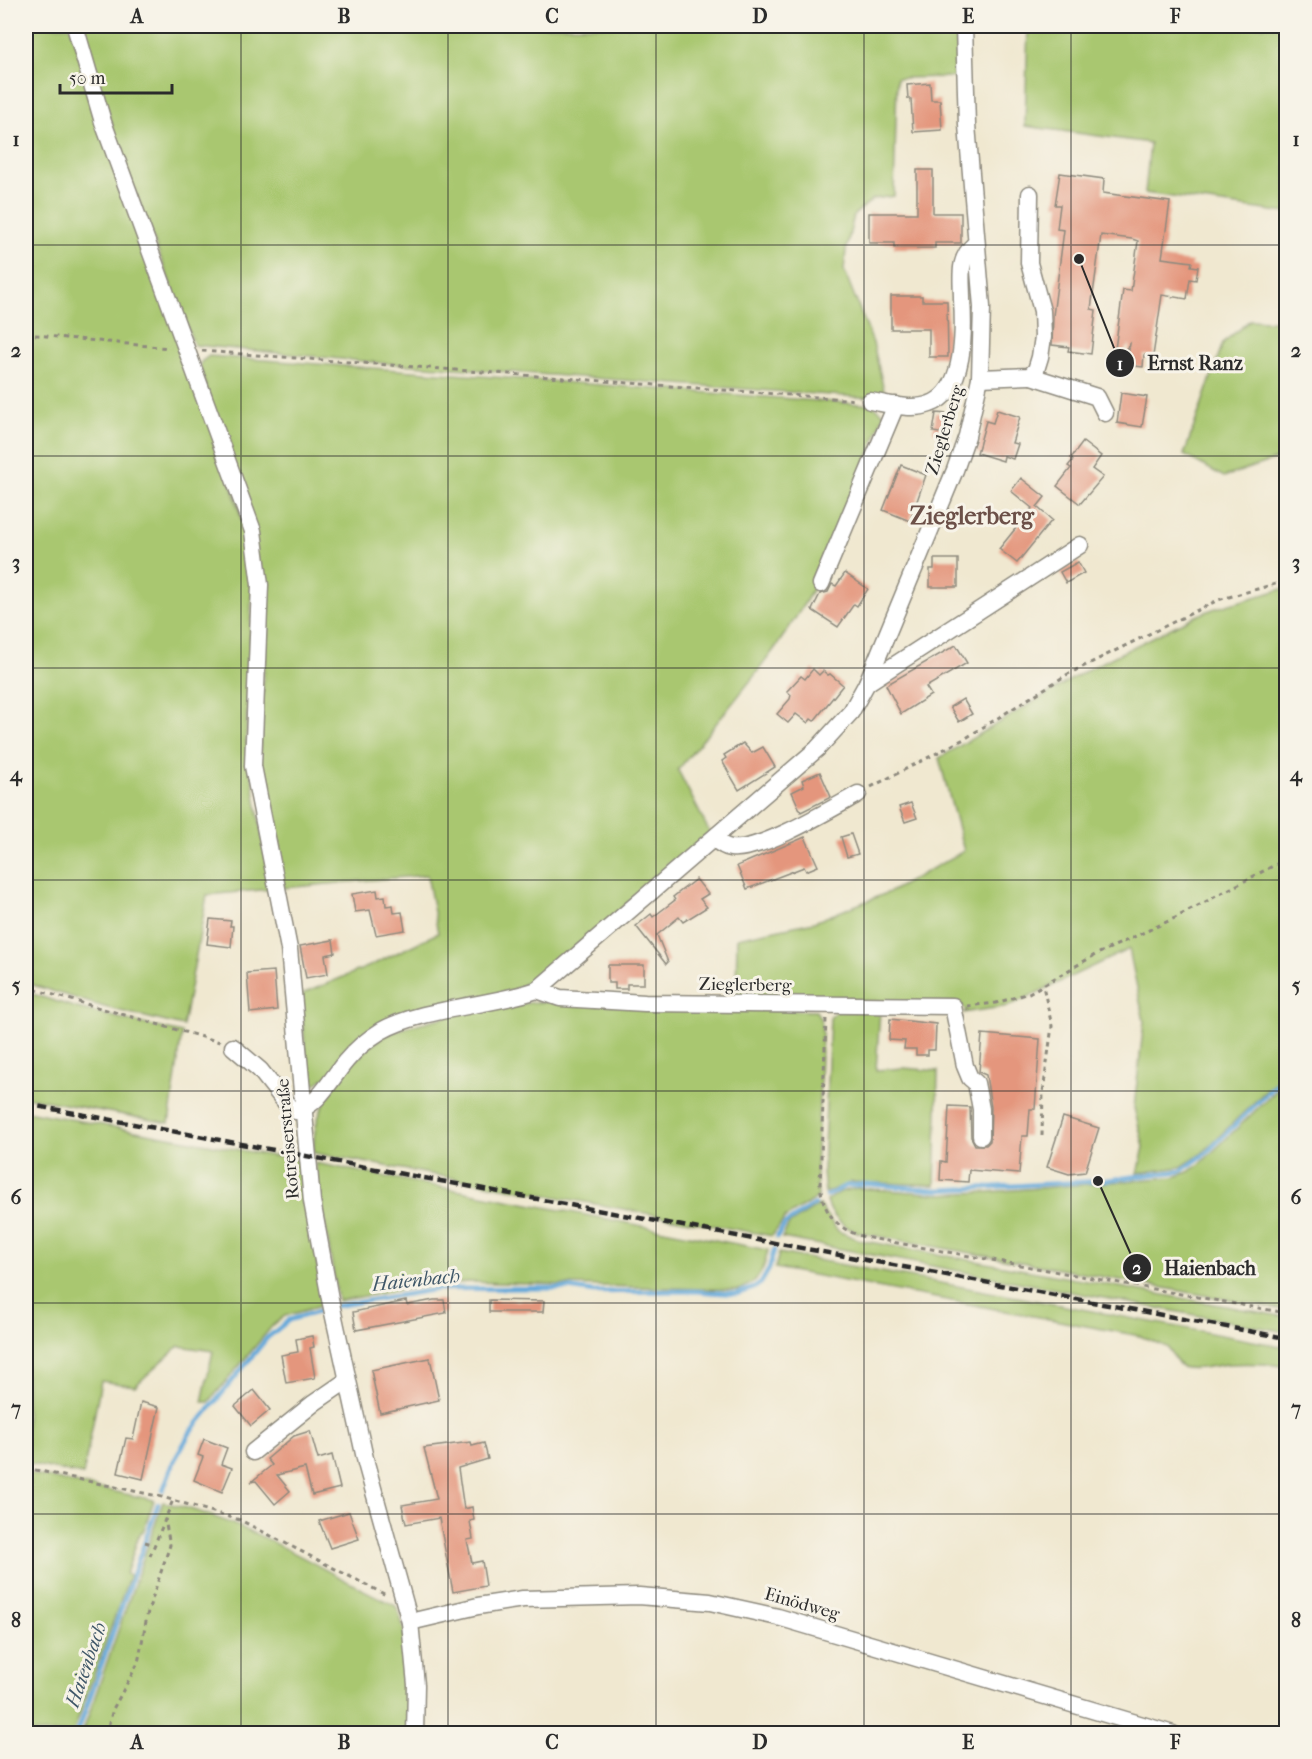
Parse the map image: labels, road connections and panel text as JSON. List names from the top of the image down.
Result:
{
  "streets": {
    "street": ["Zieglerberg", "Rotreiserstraße", "Einödweg"]
  },
  "crossings": [
    ["Zieglerberg", "Rotreiserstraße"],
    ["Rotreiserstraße", "Einödweg"]
  ],
  "districts": ["Zieglerberg"],
  "water": ["Haienbach"],
  "places": ["Ernst Ranz", "Haienbach"],
  "scale_bar": "50 m",
  "grid": {
    "columns": [
      "A",
      "B",
      "C",
      "D",
      "E",
      "F"
    ],
    "rows": [
      "1",
      "2",
      "3",
      "4",
      "5",
      "6",
      "7",
      "8"
    ]
  }
}
